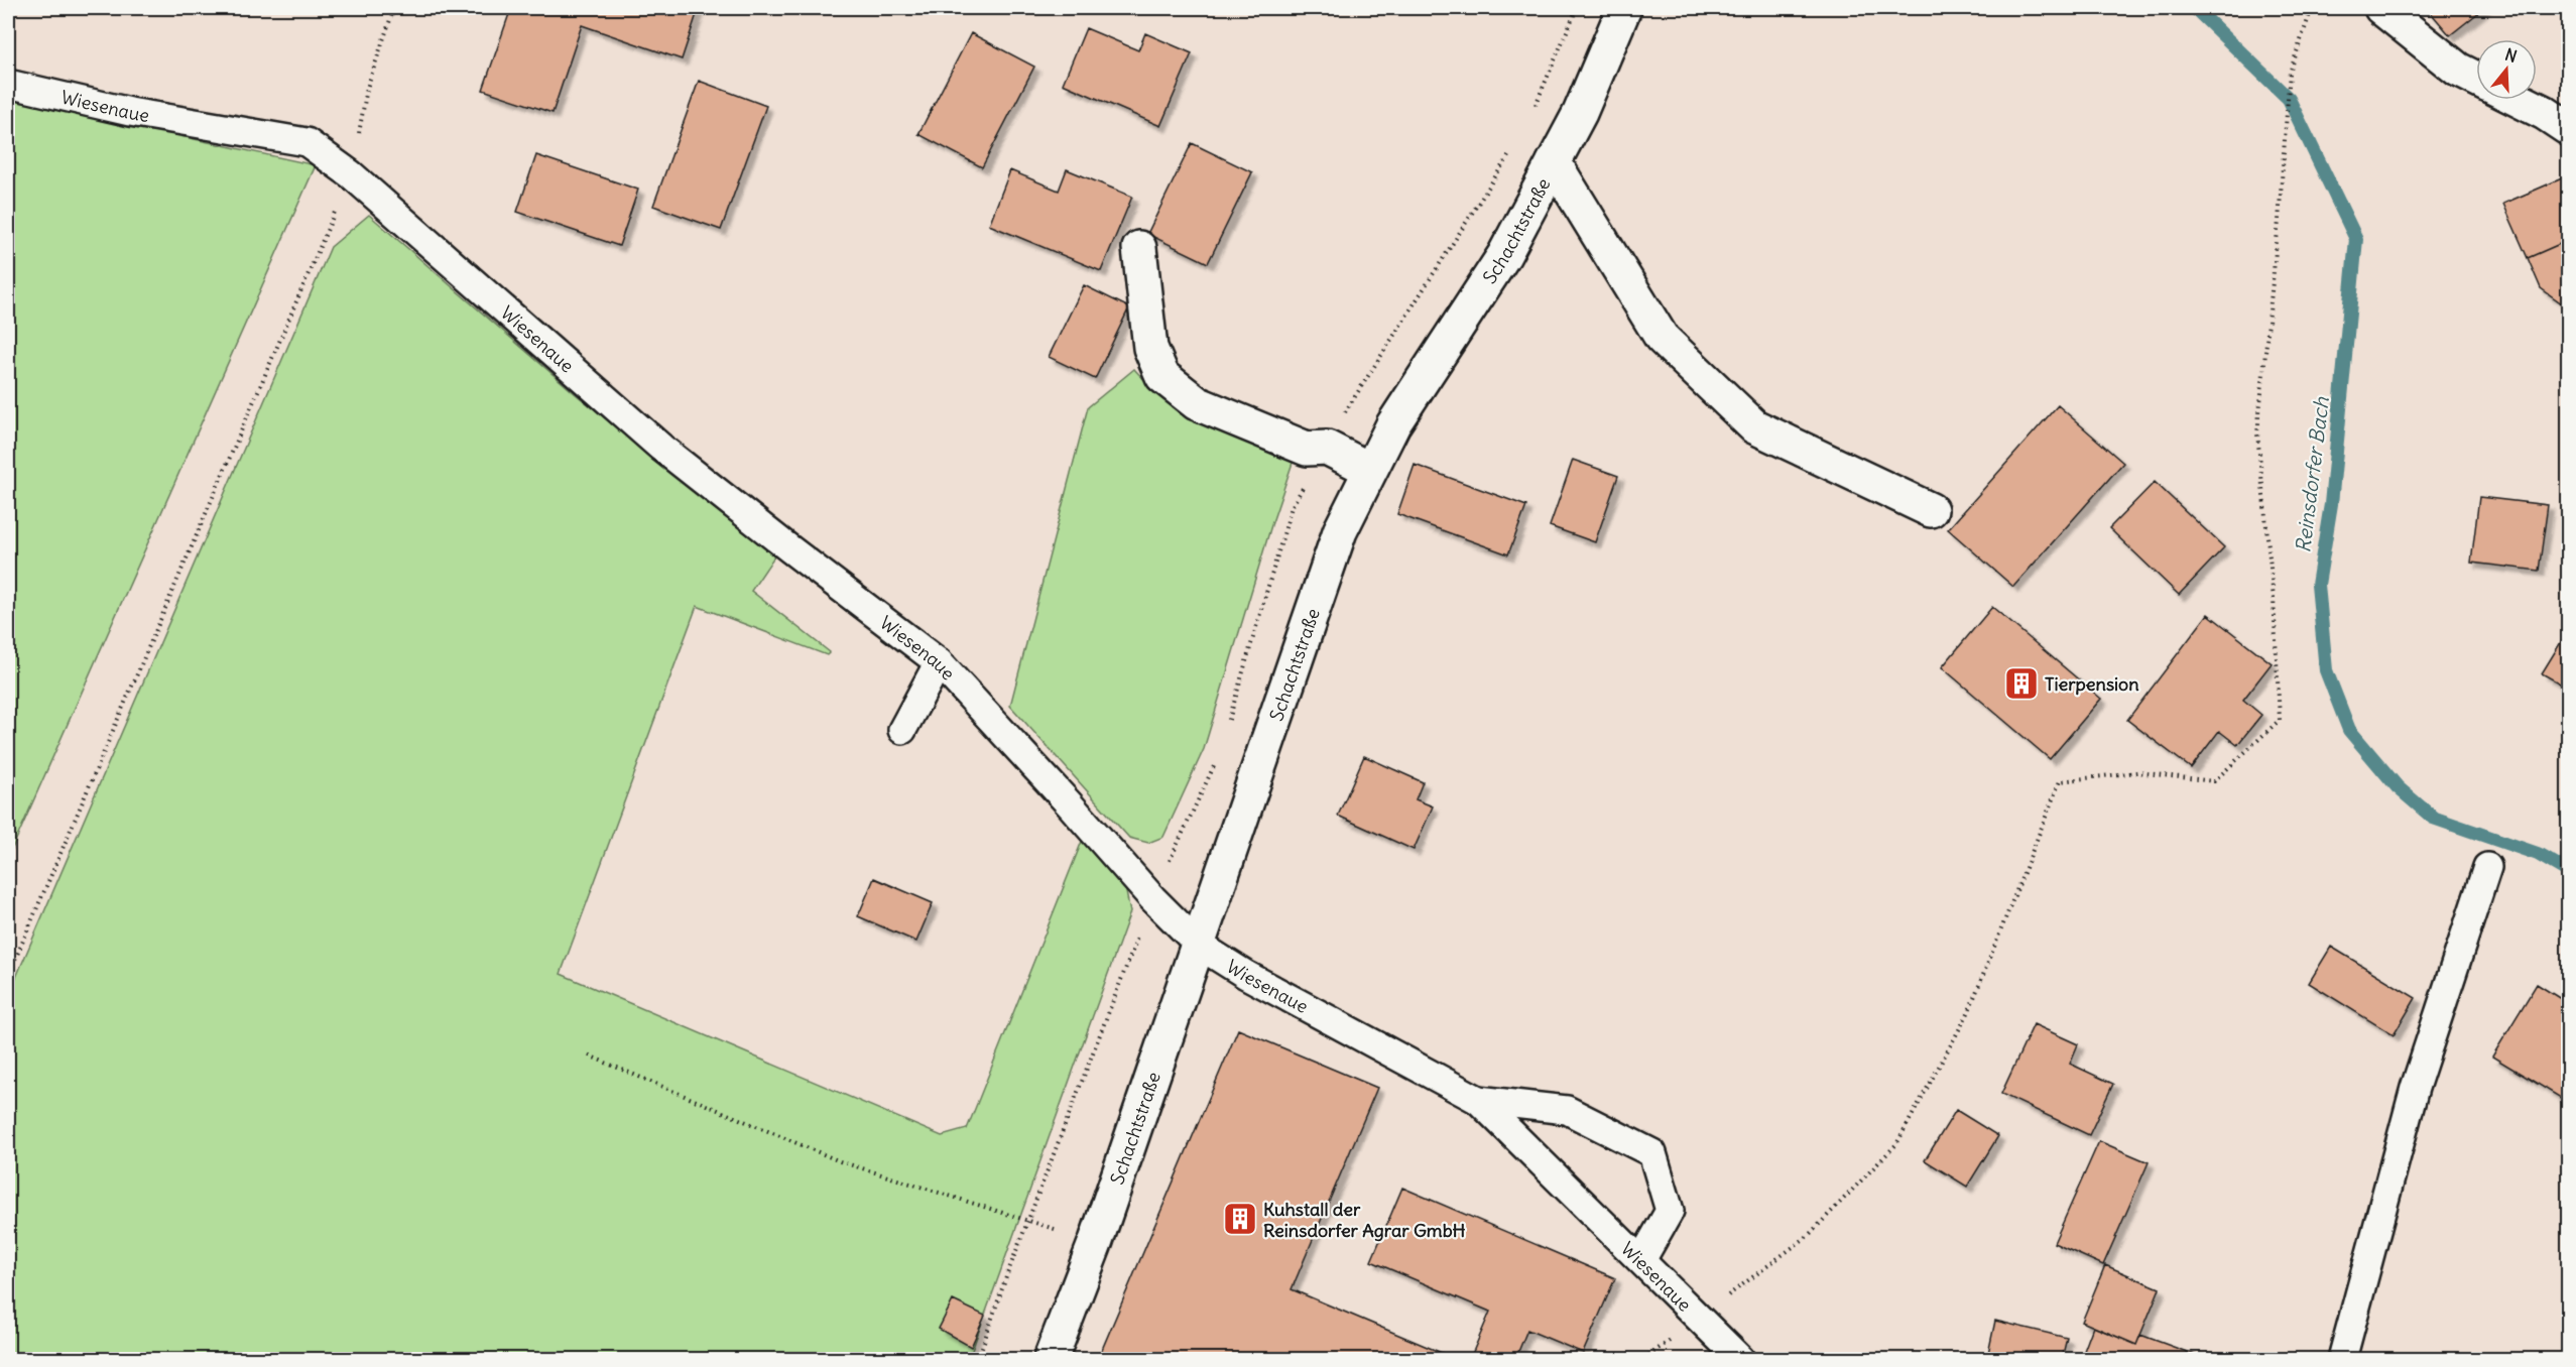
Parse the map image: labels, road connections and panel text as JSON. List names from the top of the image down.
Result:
{
  "streets": {
    "street": ["Schachtstraße"],
    "lane": ["Wiesenaue"]
  },
  "crossings": [
    ["Wiesenaue", "Schachtstraße"]
  ],
  "water": ["Reinsdorfer Bach"],
  "places": {
    "building": ["Tierpension", "Kuhstall der Reinsdorfer Agrar GmbH"]
  },
  "north": "top"
}
